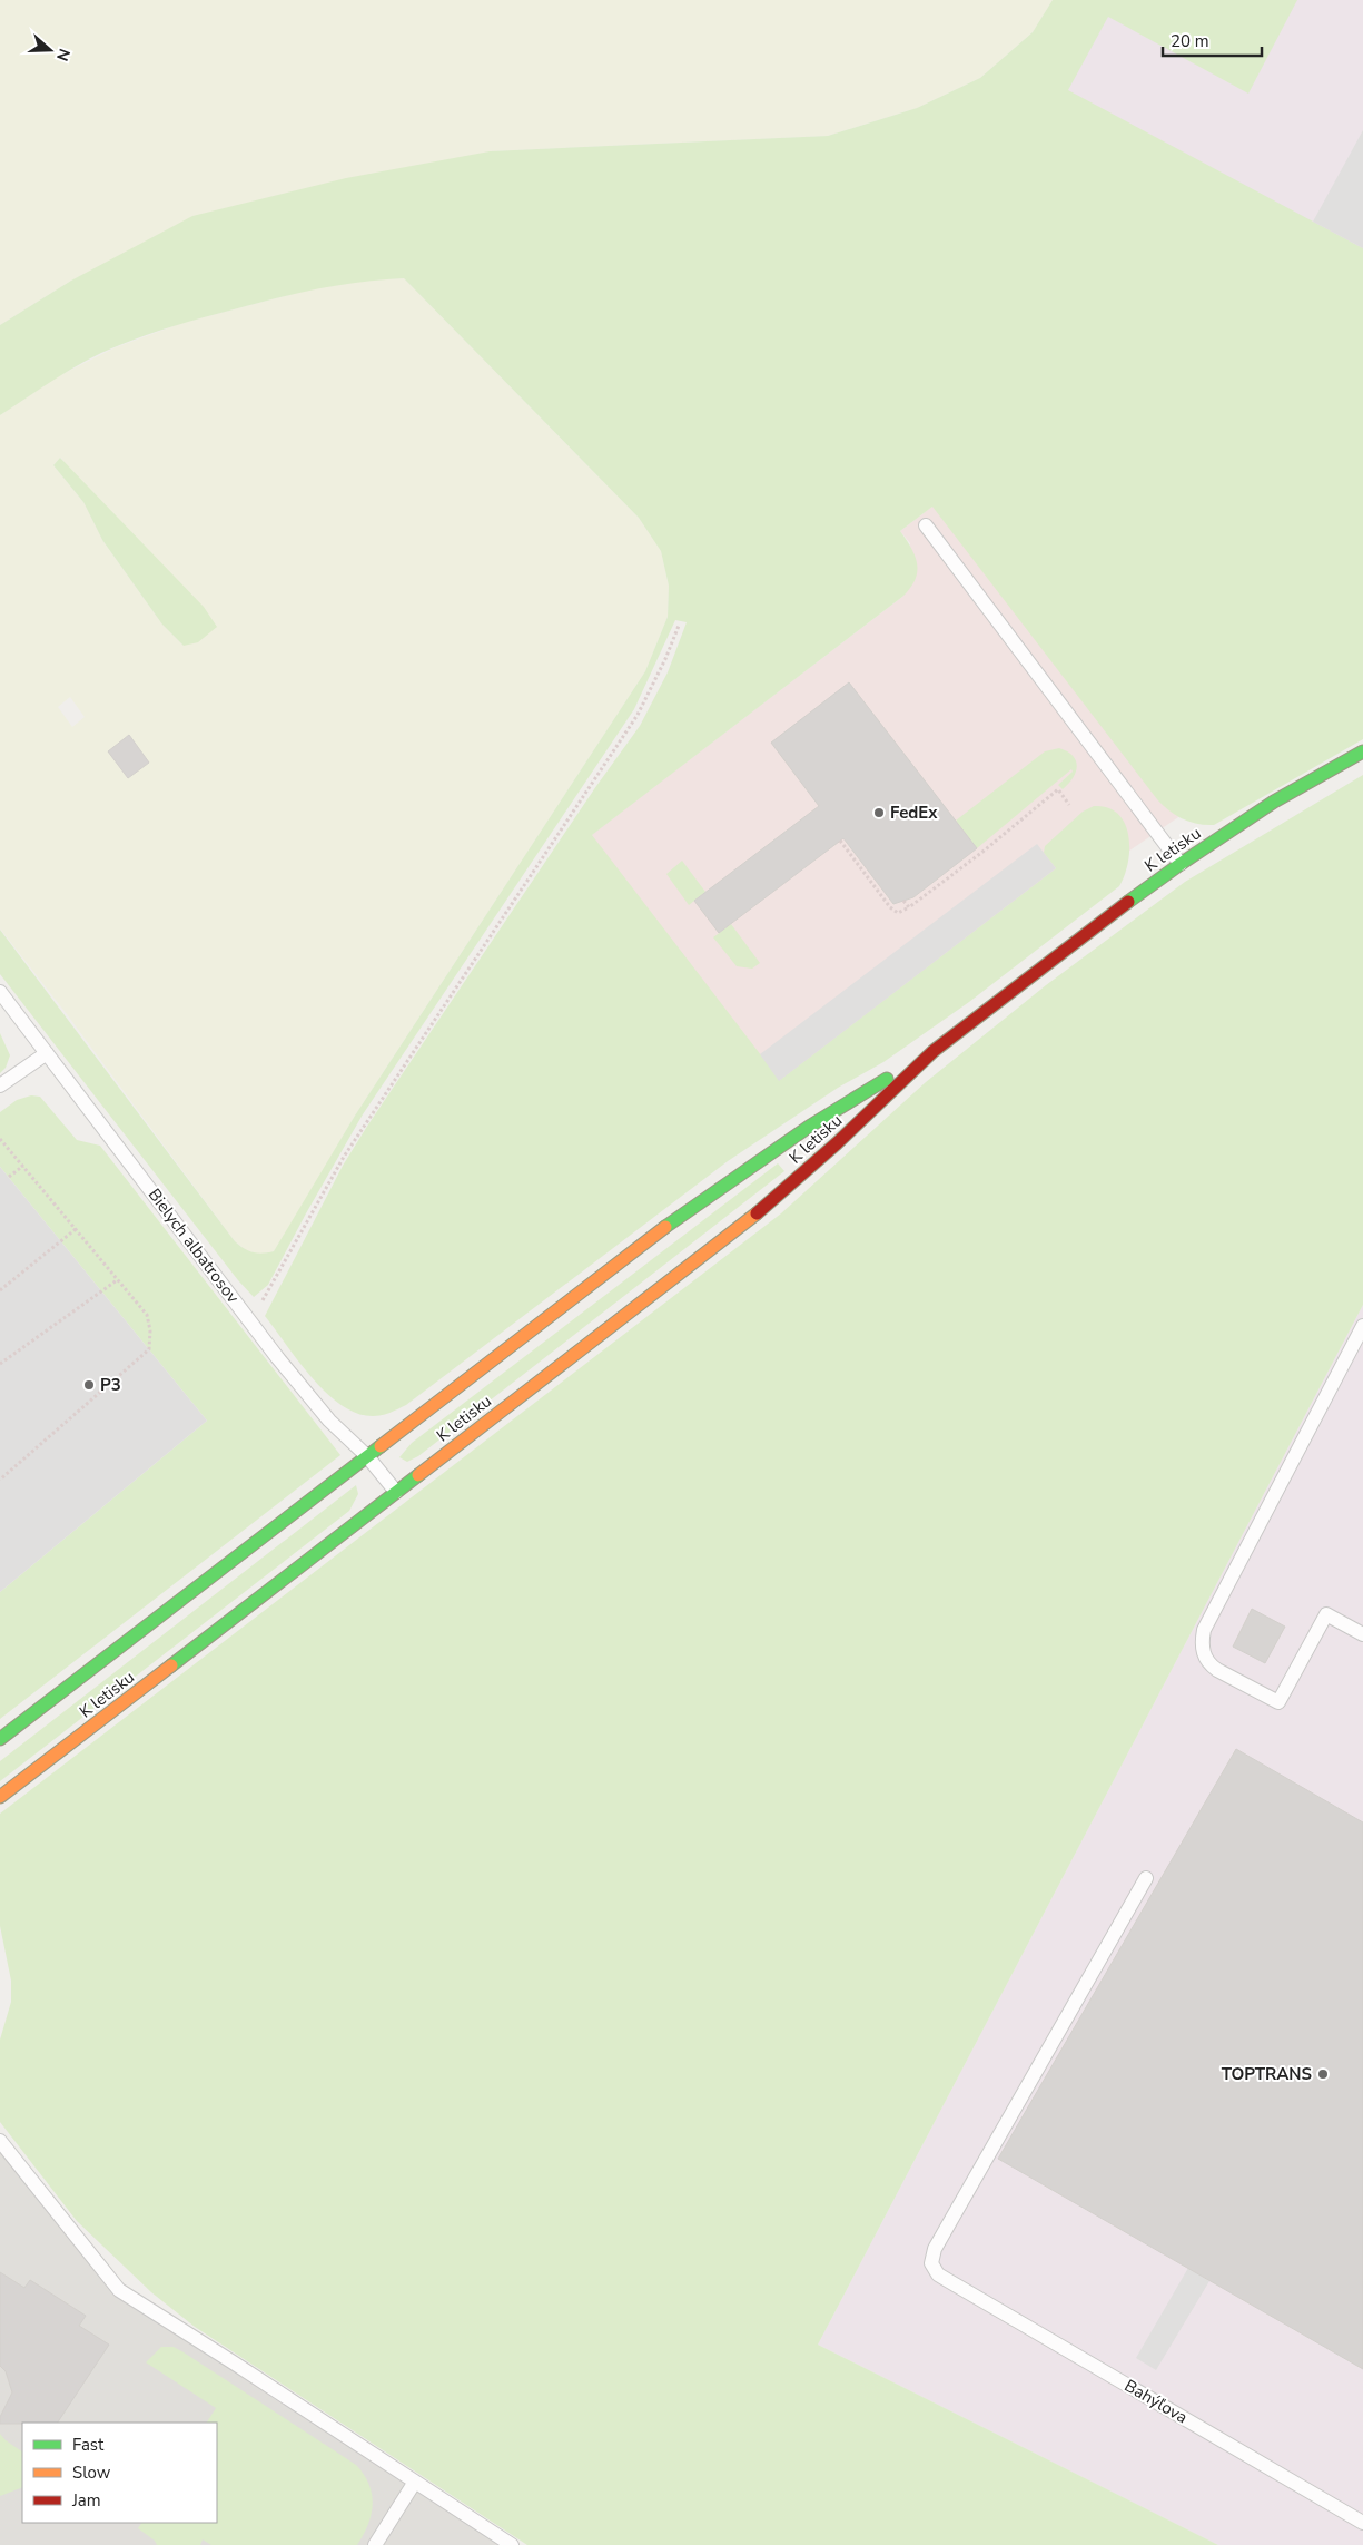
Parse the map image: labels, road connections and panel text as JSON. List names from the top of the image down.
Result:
{
  "streets": {
    "street": ["K letisku"],
    "lane": ["Bielych albatrosov", "Bahýľova"]
  },
  "crossings": [
    ["K letisku", "Bielych albatrosov"]
  ],
  "places": ["FedEx", "P3", "TOPTRANS"],
  "legend": ["Fast", "Slow", "Jam"],
  "scale_bar": "20 m",
  "north": "right"
}
